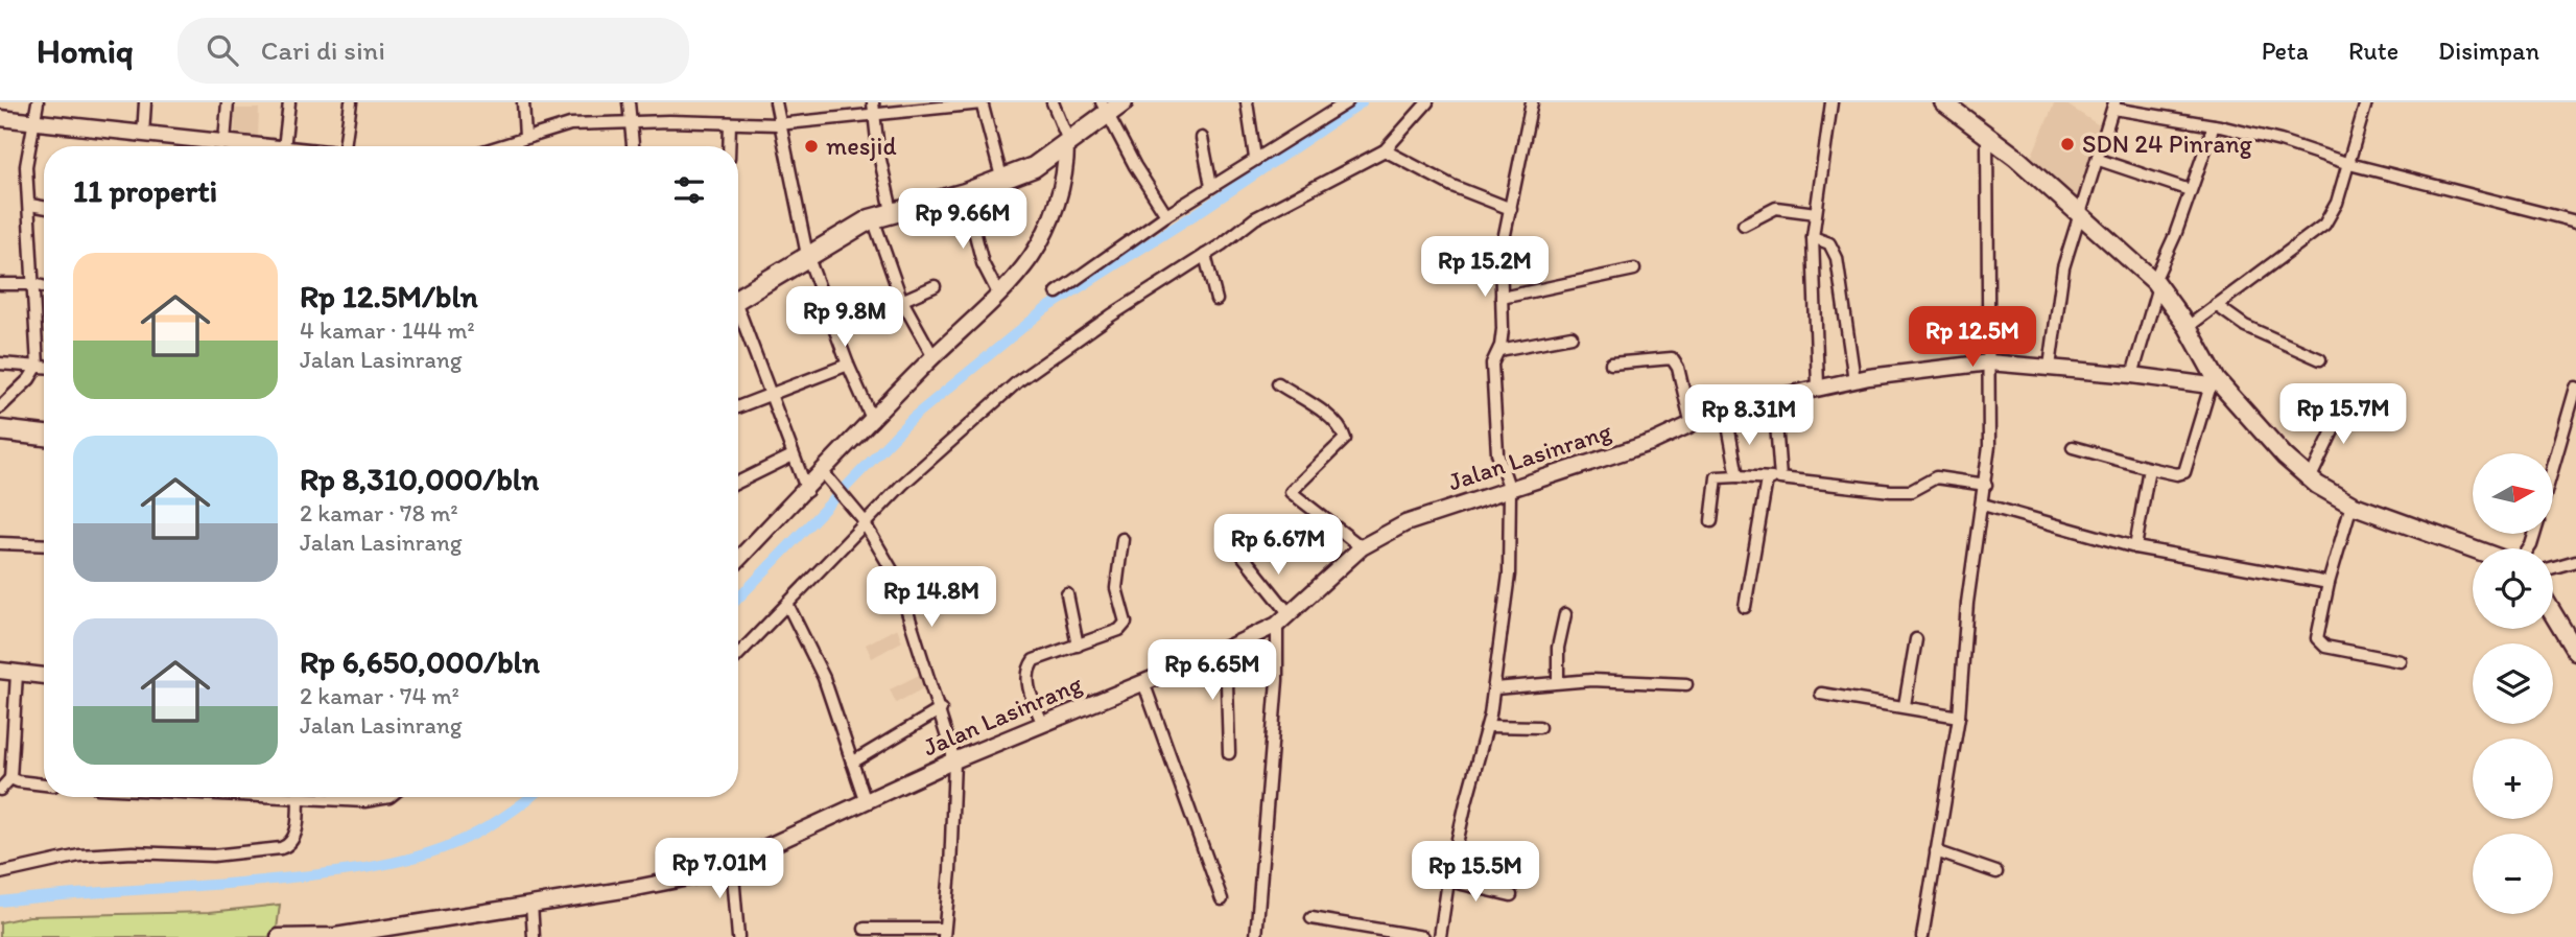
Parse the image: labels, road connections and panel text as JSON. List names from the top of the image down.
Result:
{
  "streets": {
    "street": ["Jalan Lasinrang"]
  },
  "places": ["SDN 24 Pinrang", "mesjid"],
  "north": "right",
  "page": {
    "header": "Homiq",
    "search": "Cari di sini",
    "nav": ["Peta", "Rute", "Disimpan"],
    "heading": "11 properti",
    "price": [
      "Rp 9.66M",
      "Rp 15.2M",
      "Rp 9.8M",
      "Rp 12.5M",
      "Rp 15.7M",
      "Rp 8.31M",
      "Rp 6.67M",
      "Rp 14.8M",
      "Rp 6.65M",
      "Rp 7.01M",
      "Rp 15.5M"
    ],
    "list": [
      {
        "name": "Rp 12.5M/bln",
        "note": "4 kamar · 144 m² · Jalan Lasinrang"
      },
      {
        "name": "Rp 8,310,000/bln",
        "note": "2 kamar · 78 m² · Jalan Lasinrang"
      },
      {
        "name": "Rp 6,650,000/bln",
        "note": "2 kamar · 74 m² · Jalan Lasinrang"
      }
    ],
    "map_buttons": ["+", "−"]
  }
}
